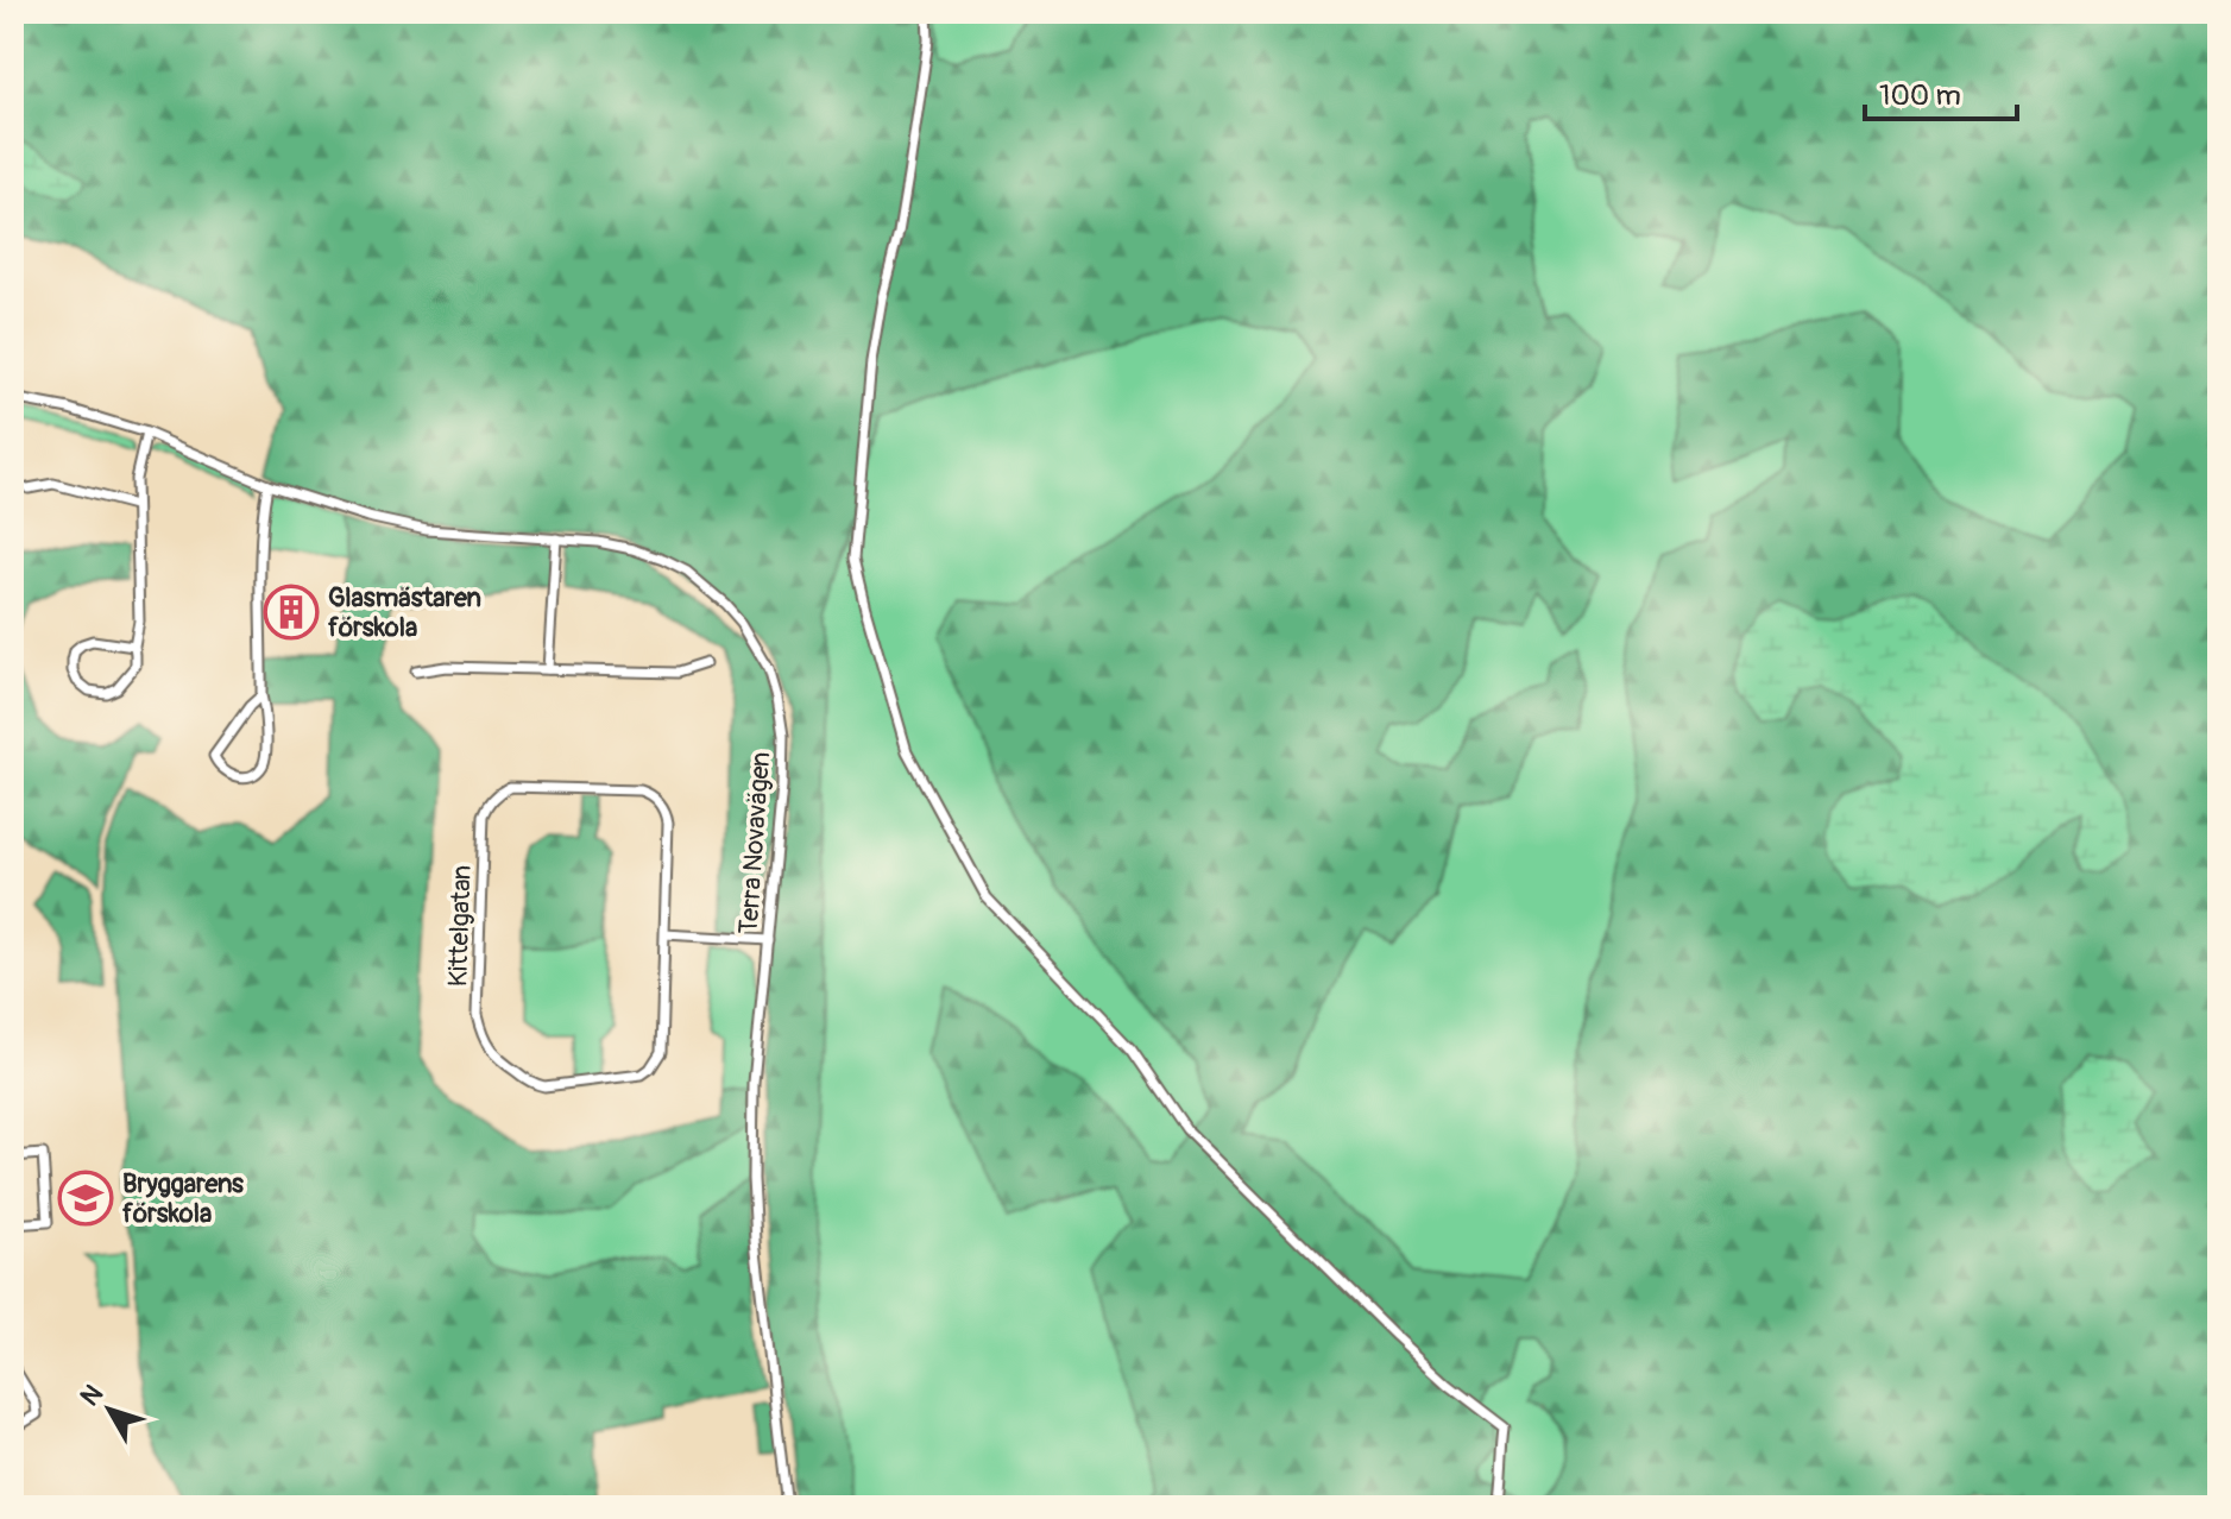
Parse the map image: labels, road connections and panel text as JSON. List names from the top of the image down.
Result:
{
  "streets": {
    "street": ["Terra Novavägen", "Kittelgatan"]
  },
  "places": {
    "building": ["Glasmästaren förskola"],
    "school or university": ["Bryggarens förskola"]
  },
  "scale_bar": "100 m",
  "north": "top left"
}
